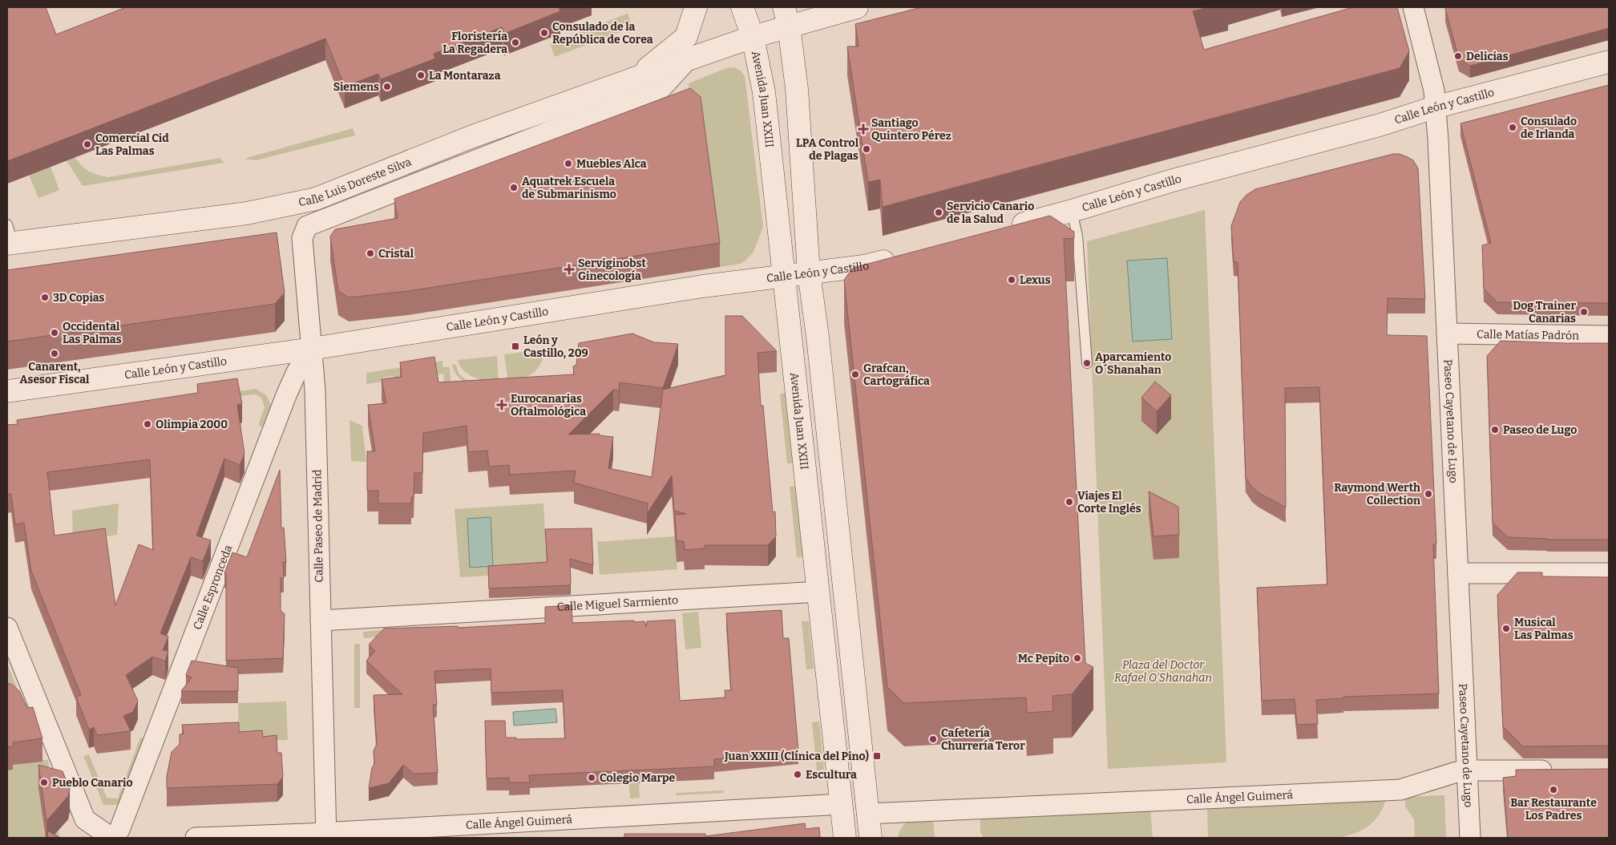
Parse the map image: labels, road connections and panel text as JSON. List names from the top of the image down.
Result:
{
  "streets": {
    "street": [
      "Avenida Juan XXIII",
      "Calle León y Castillo",
      "Calle Luis Doreste Silva",
      "Calle Matías Padrón",
      "Paseo Cayetano de Lugo",
      "Calle Paseo de Madrid",
      "Calle Espronceda",
      "Calle Miguel Sarmiento",
      "Calle Ángel Guimerá"
    ]
  },
  "crossings": [
    ["Avenida Juan XXIII", "Calle León y Castillo"],
    ["Avenida Juan XXIII", "Calle Luis Doreste Silva"],
    ["Avenida Juan XXIII", "Calle Miguel Sarmiento"],
    ["Avenida Juan XXIII", "Calle Ángel Guimerá"],
    ["Calle León y Castillo", "Paseo Cayetano de Lugo"],
    ["Calle León y Castillo", "Calle Paseo de Madrid"],
    ["Calle León y Castillo", "Calle Espronceda"],
    ["Calle Luis Doreste Silva", "Calle Paseo de Madrid"],
    ["Calle Matías Padrón", "Paseo Cayetano de Lugo"],
    ["Paseo Cayetano de Lugo", "Calle Ángel Guimerá"],
    ["Calle Paseo de Madrid", "Calle Espronceda"],
    ["Calle Paseo de Madrid", "Calle Miguel Sarmiento"],
    ["Calle Paseo de Madrid", "Calle Ángel Guimerá"]
  ],
  "parks": ["Plaza del Doctor Rafael O'Shanahan"],
  "places": {
    "other": [
      "Consulado de la República de Corea",
      "Floristería La Regadera",
      "Delicias",
      "La Montaraza",
      "Siemens",
      "Consulado de Irlanda",
      "Comercial Cid Las Palmas",
      "LPA Control de Plagas",
      "Muebles Alca",
      "Aquatrek Escuela de Submarinismo",
      "Servicio Canario de la Salud",
      "Cristal",
      "Lexus",
      "3D Copias",
      "Dog Trainer Canarias",
      "Occidental Las Palmas",
      "Canarent, Asesor Fiscal",
      "Aparcamiento O´Shanahan",
      "Grafcan, Cartográfica",
      "Olimpia 2000",
      "Paseo de Lugo",
      "Raymond Werth Collection",
      "Viajes El Corte Inglés",
      "Musical Las Palmas",
      "Mc Pepito",
      "Cafetería Churrería Teror",
      "Escultura",
      "Colegio Marpe",
      "Pueblo Canario",
      "Bar Restaurante Los Padres"
    ],
    "health": ["Santiago Quintero Pérez", "Serviginobst Ginecología", "Eurocanarias Oftalmológica"],
    "transit": ["León y Castillo, 209", "Juan XXIII (Clínica del Pino)"]
  }
}
